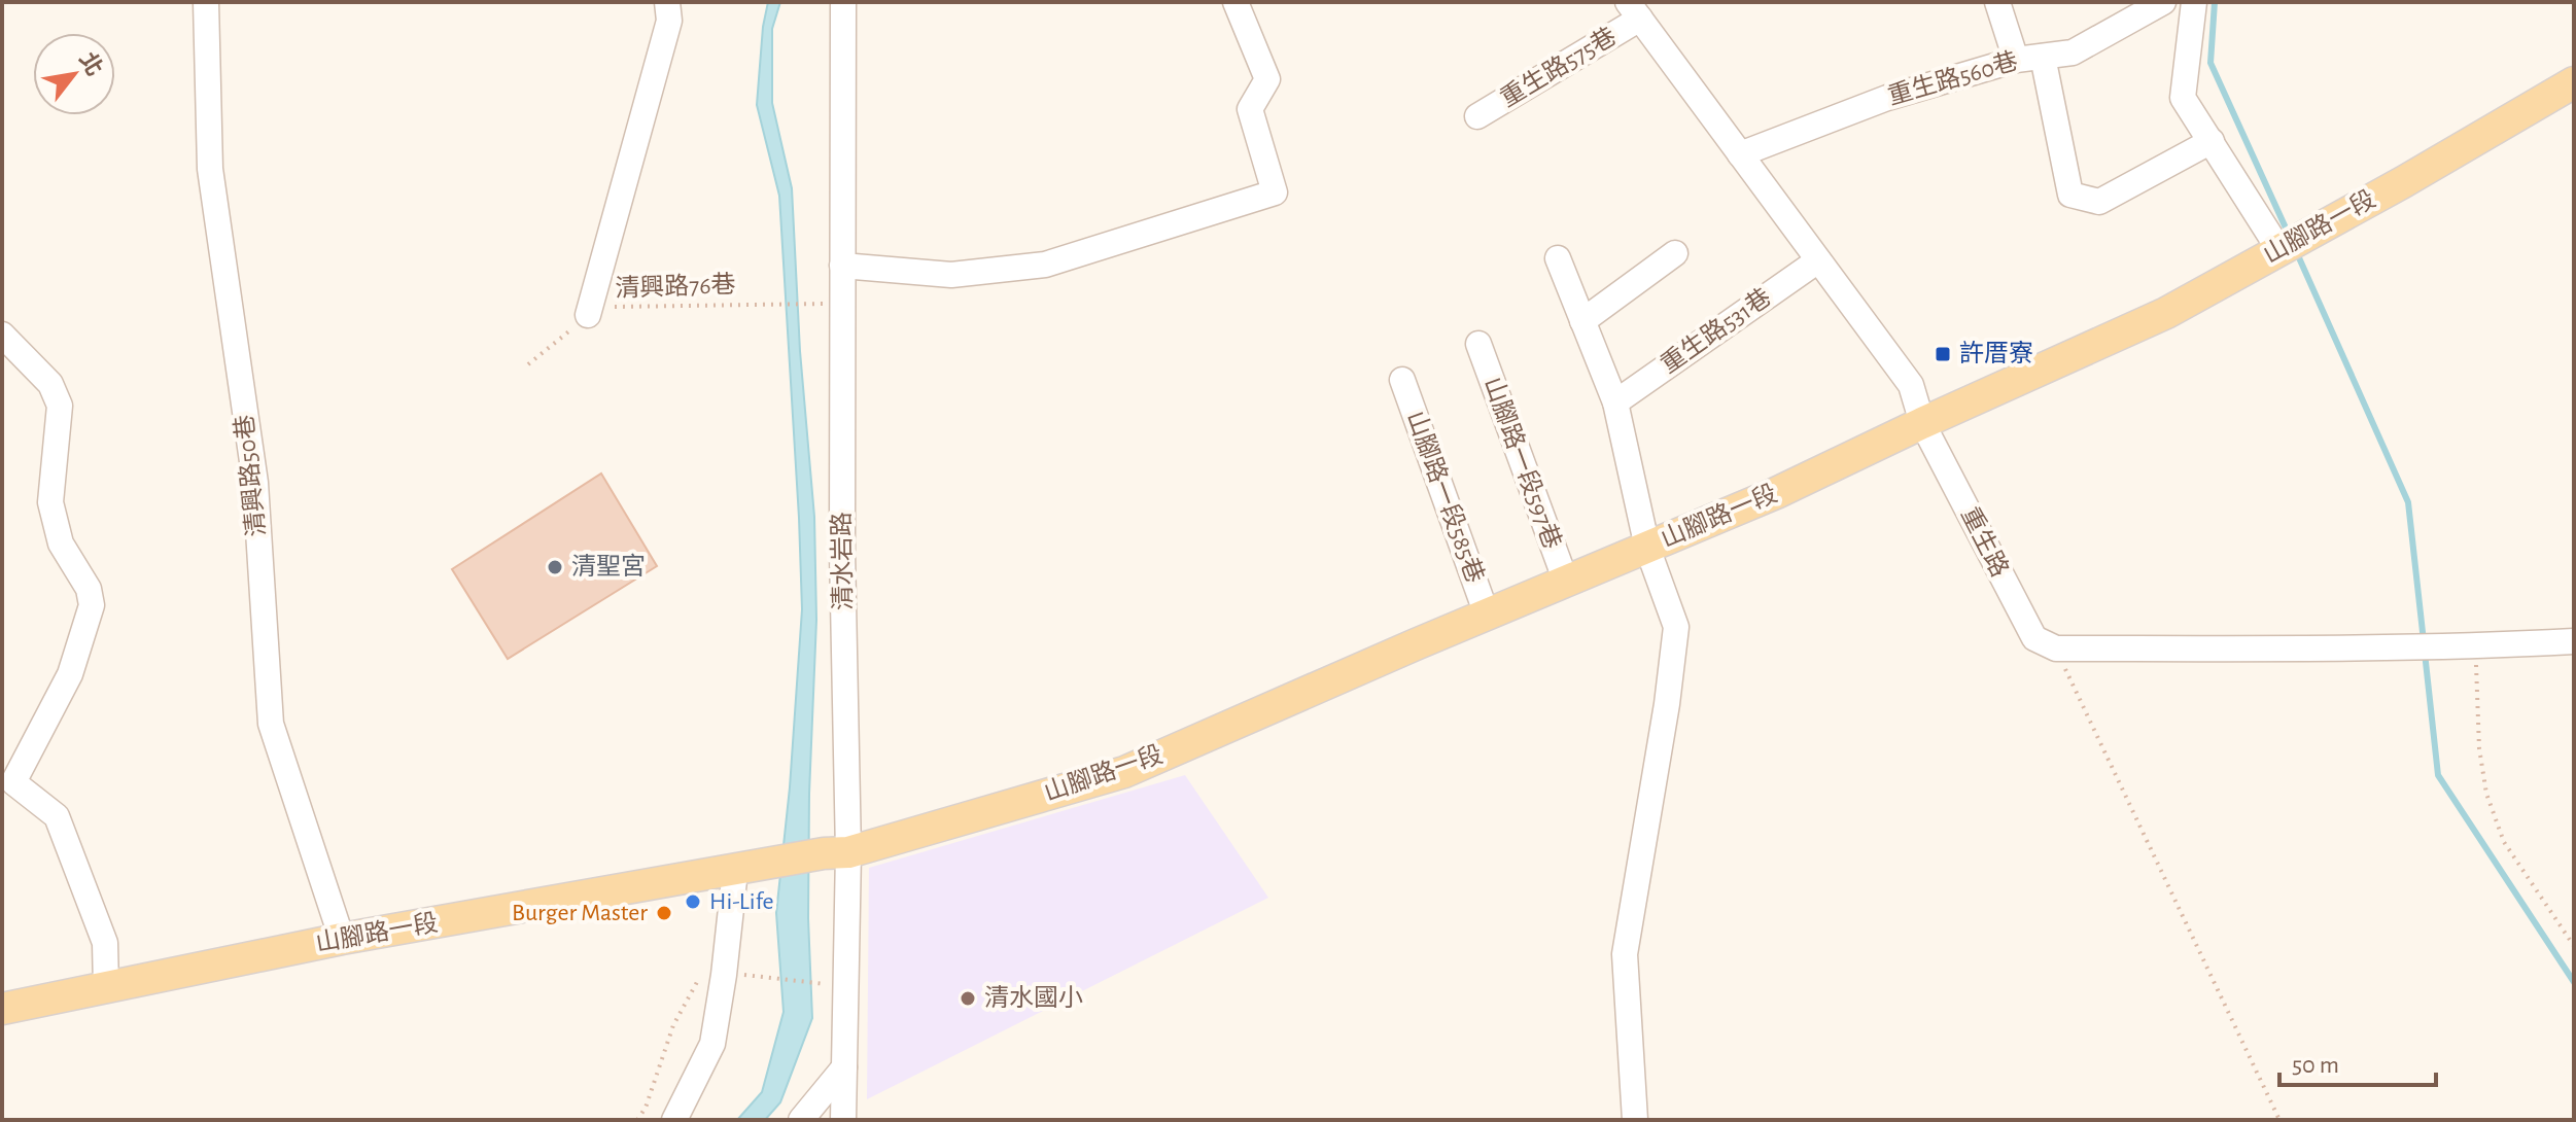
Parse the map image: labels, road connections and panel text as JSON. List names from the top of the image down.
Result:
{
  "streets": {
    "main road": ["山腳路一段"],
    "street": [
      "重生路575巷",
      "重生路560巷",
      "重生路531巷",
      "山腳路一段597巷",
      "清興路50巷",
      "山腳路一段585巷",
      "重生路",
      "清水岩路"
    ],
    "path": ["清興路76巷"]
  },
  "crossings": [
    ["重生路575巷", "重生路"],
    ["重生路560巷", "重生路"],
    ["山腳路一段", "山腳路一段597巷"],
    ["山腳路一段", "清興路50巷"],
    ["山腳路一段", "山腳路一段585巷"],
    ["山腳路一段", "重生路"],
    ["山腳路一段", "清水岩路"],
    ["清興路76巷", "清水岩路"],
    ["重生路531巷", "重生路"]
  ],
  "places": {
    "transit": ["許厝寮"],
    "other": [
      "清聖宮",
      "Hi-Life",
      "Burger Master",
      "清水國小"
    ]
  },
  "scale_bar": "50 m",
  "north": "top right"
}
